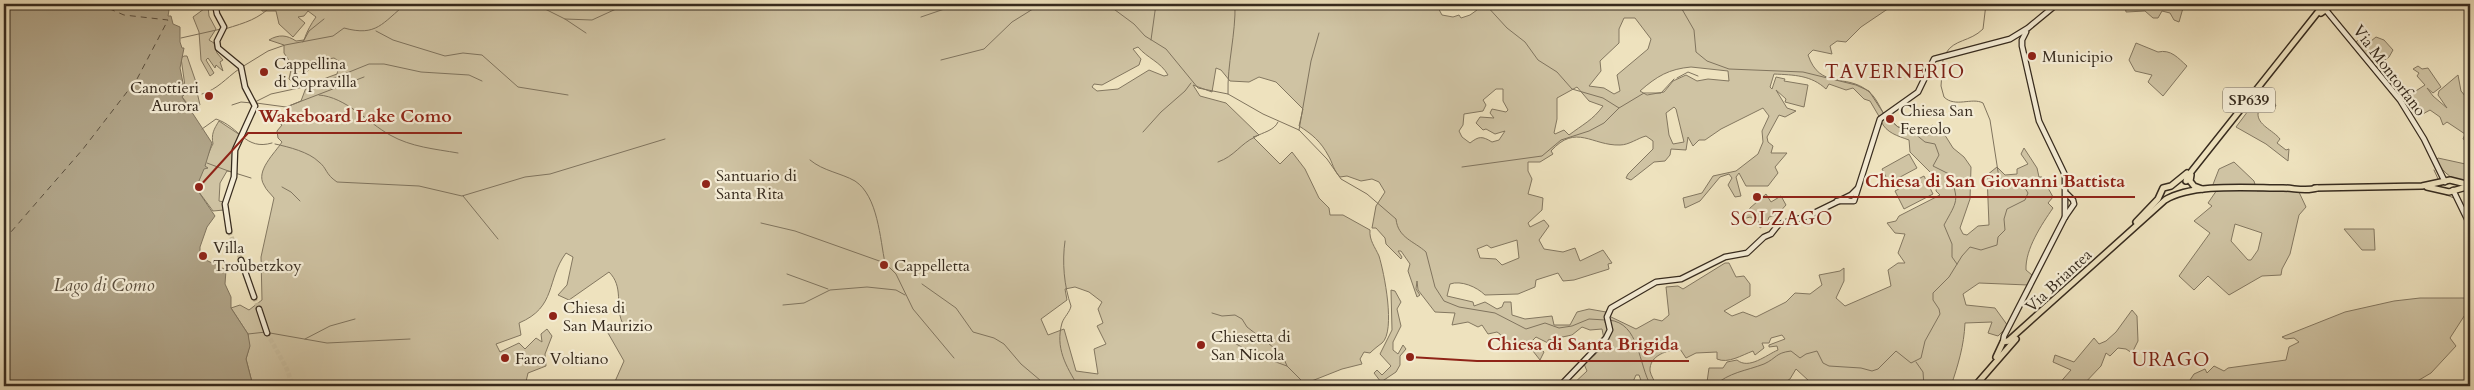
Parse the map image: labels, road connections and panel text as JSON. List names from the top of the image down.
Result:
{
  "streets": {
    "main road": ["SP639", "Via Briantea"],
    "street": ["Via Montorfano"]
  },
  "crossings": [
    ["Via Montorfano", "SP639"],
    ["SP639", "Via Briantea"]
  ],
  "districts": ["TAVERNERIO", "SOLZAGO", "URAGO"],
  "water": ["Lago di Como"],
  "places": [
    "Municipio",
    "Cappellina di Sopravilla",
    "Canottieri Aurora",
    "Chiesa San Fereolo",
    "Santuario di Santa Rita",
    "Wakeboard Lake Como",
    "Chiesa di San Giovanni Battista",
    "Villa Troubetzkoy",
    "Cappelletta",
    "Chiesa di San Maurizio",
    "Chiesetta di San Nicola",
    "Chiesa di Santa Brigida",
    "Faro Voltiano"
  ]
}
